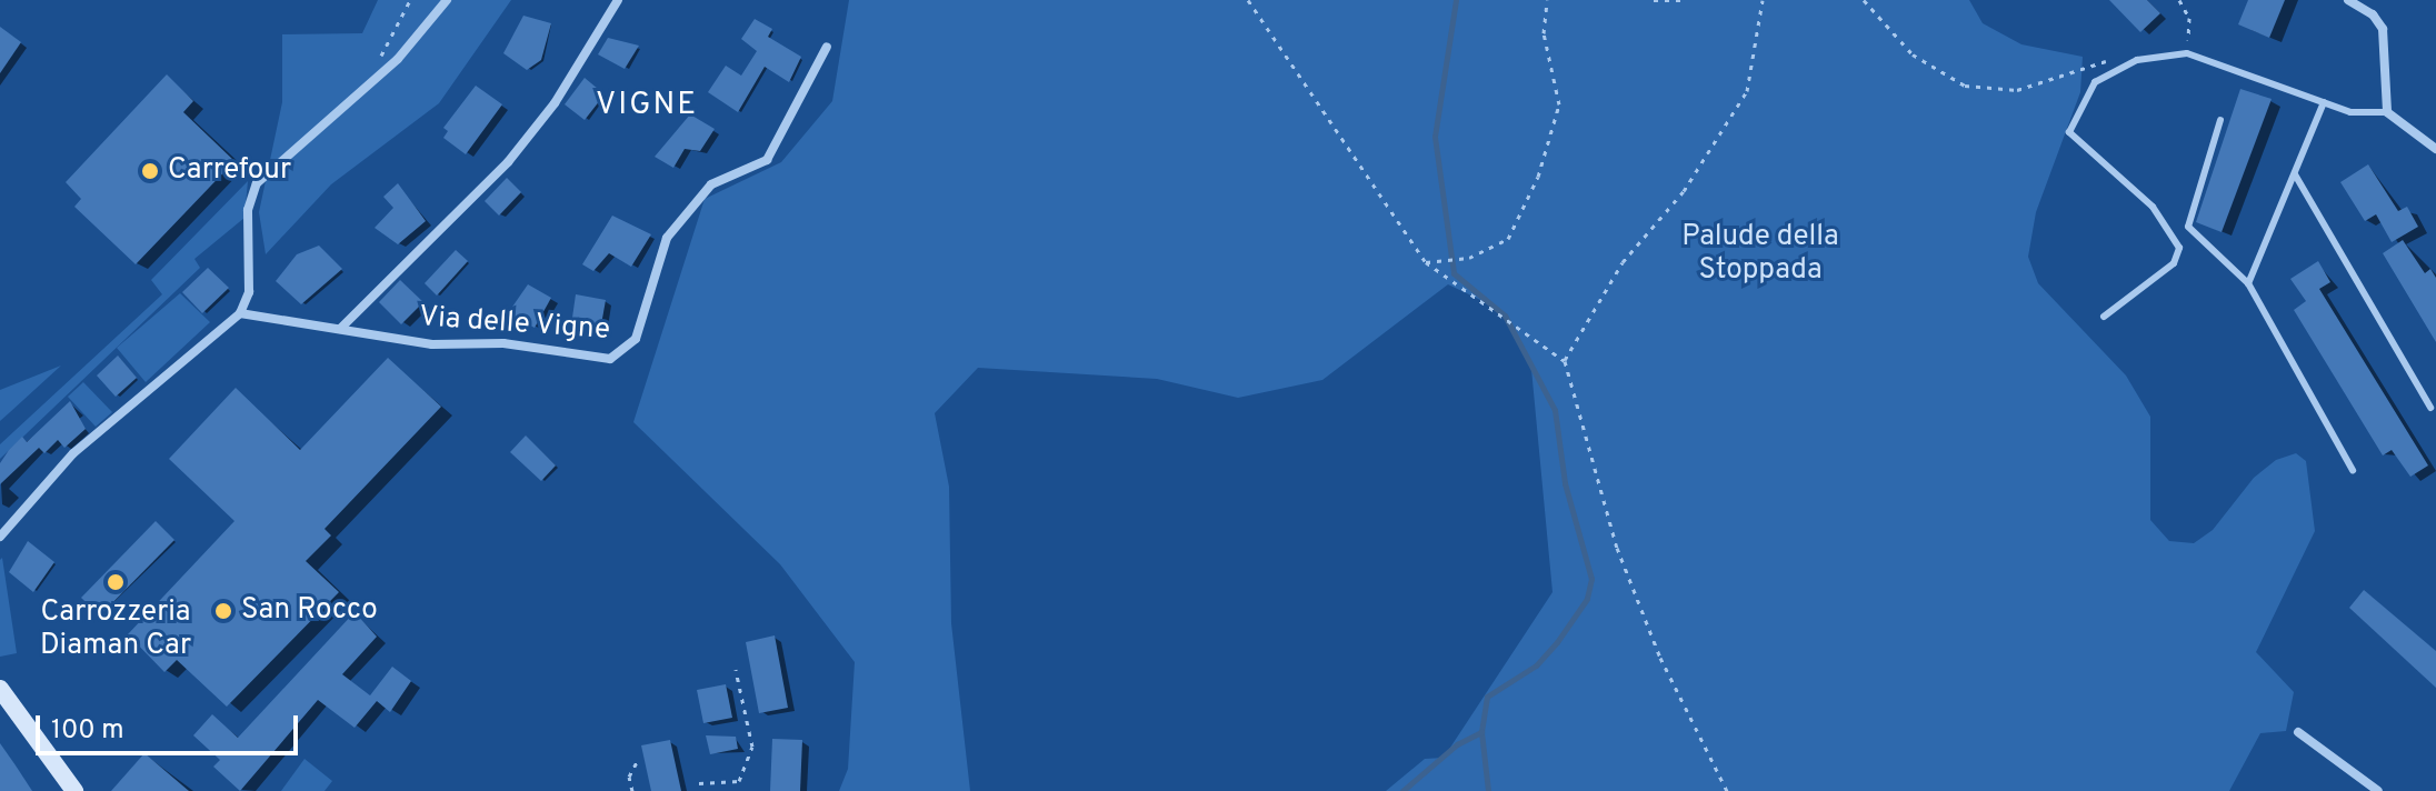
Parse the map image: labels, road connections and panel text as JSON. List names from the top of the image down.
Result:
{
  "streets": {
    "street": ["Via delle Vigne"]
  },
  "districts": ["VIGNE"],
  "parks": ["Palude della Stoppada"],
  "places": ["Carrefour", "Carrozzeria Diaman Car", "San Rocco"],
  "scale_bar": "100 m"
}
